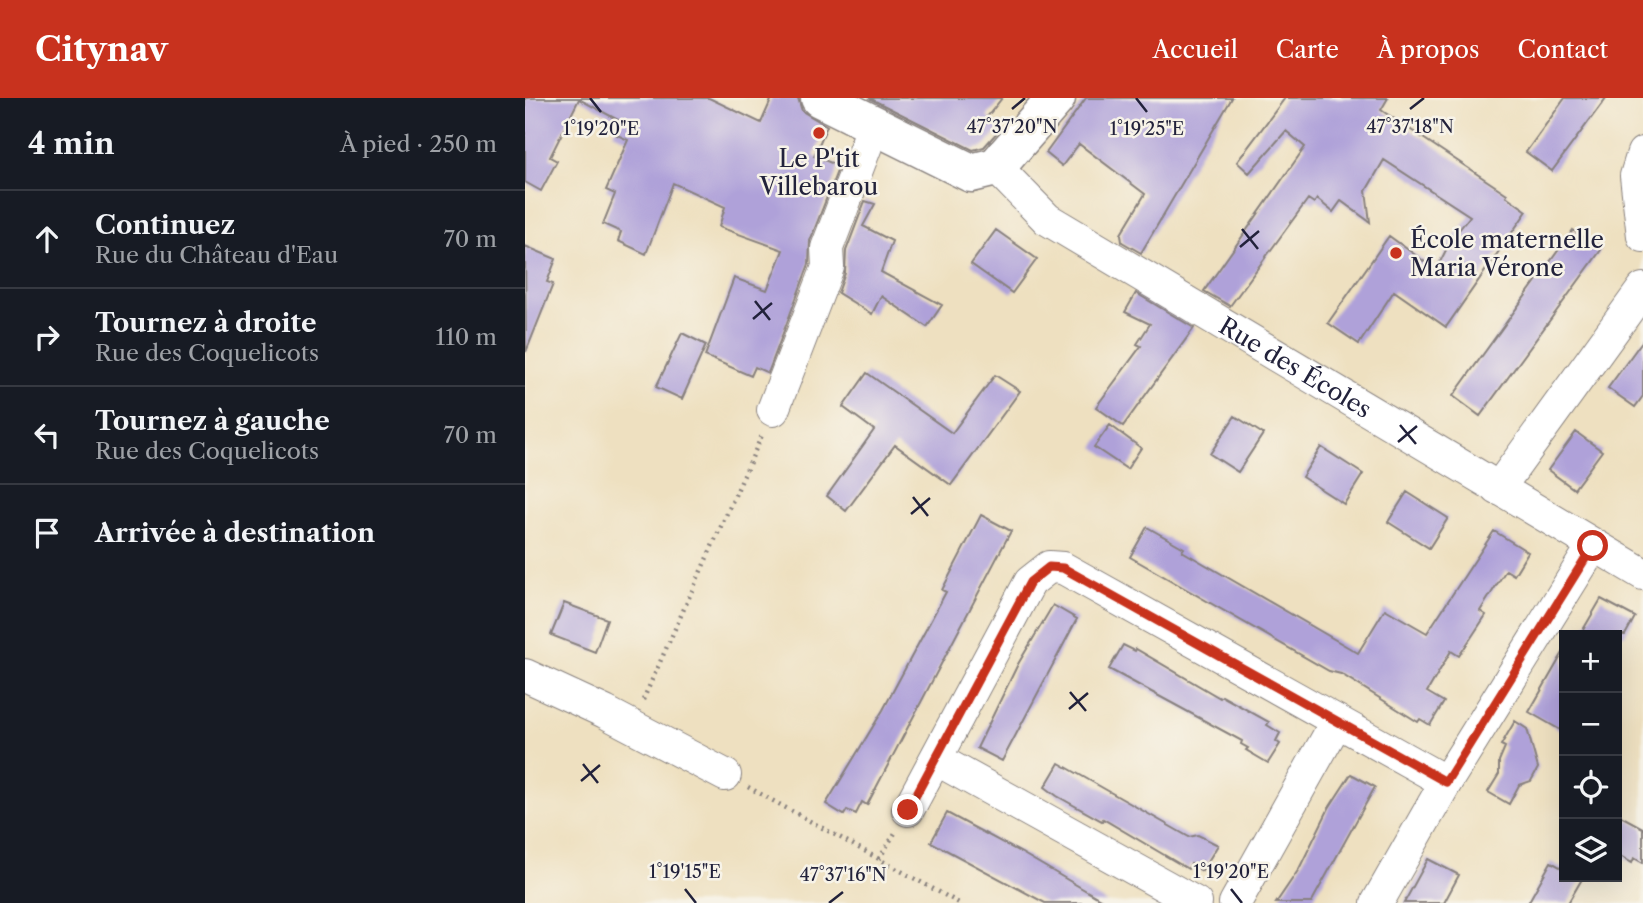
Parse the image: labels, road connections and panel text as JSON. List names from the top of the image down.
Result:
{
  "streets": {
    "street": ["Rue des Écoles"]
  },
  "places": ["Le P'tit Villebarou", "École maternelle Maria Vérone"],
  "page": {
    "header": "Citynav",
    "nav": [
      "Accueil",
      "Carte",
      "À propos",
      "Contact"
    ],
    "heading": ["4 min", "À pied · 250 m"],
    "list": [
      ["Continuez", "Rue du Château d'Eau", "70 m"],
      ["Tournez à droite", "Rue des Coquelicots", "110 m"],
      ["Tournez à gauche", "Rue des Coquelicots", "70 m"],
      "Arrivée à destination"
    ],
    "map_buttons": ["+", "−"]
  },
  "coordinates": [
    "47°37'20\"N",
    "47°37'18\"N",
    "1°19'20\"E",
    "1°19'25\"E",
    "1°19'15\"E",
    "47°37'16\"N"
  ]
}
